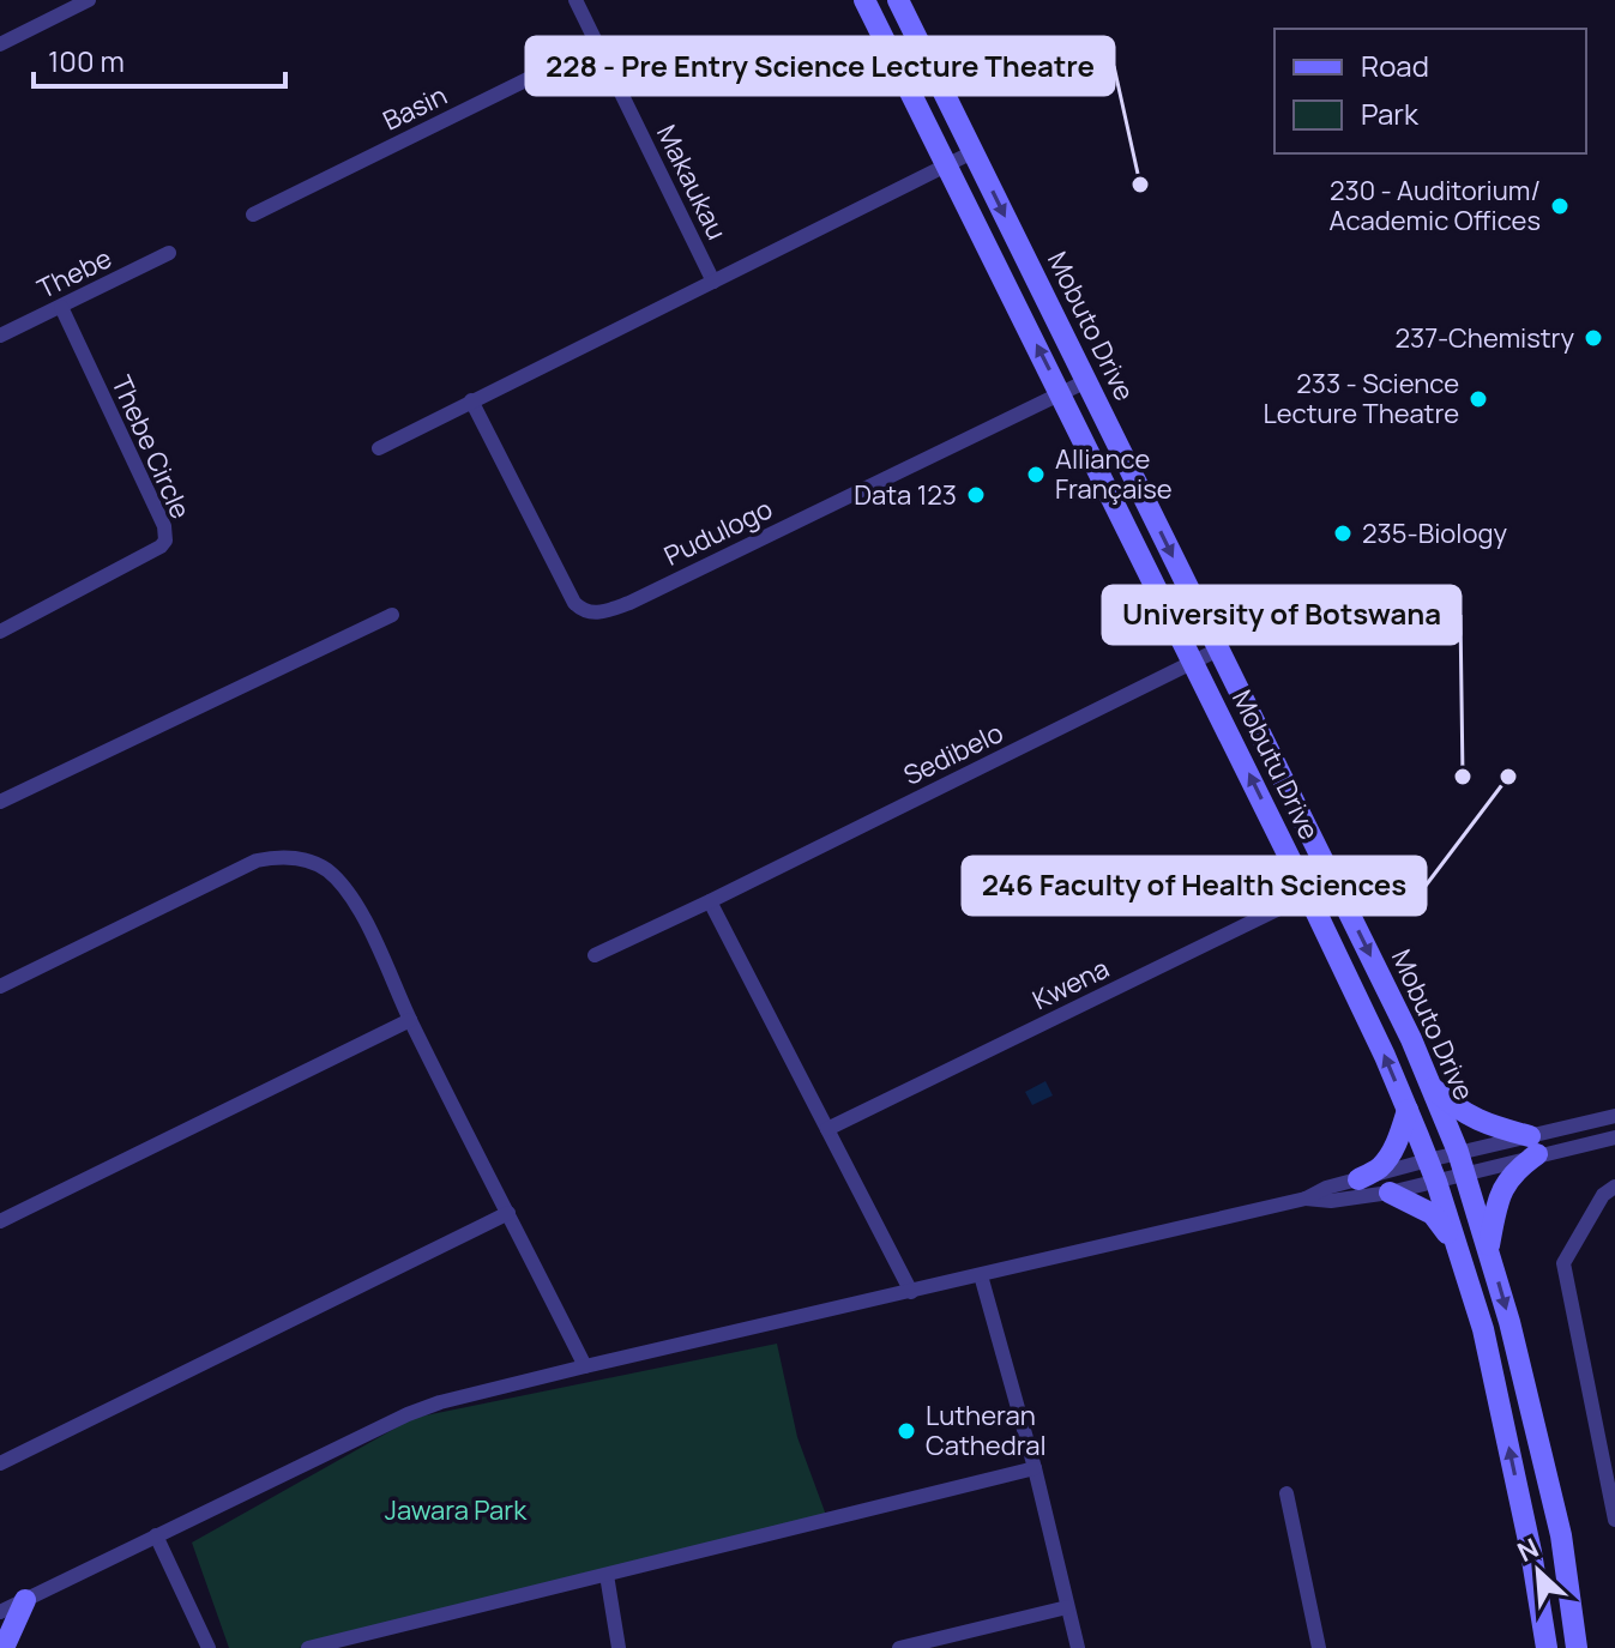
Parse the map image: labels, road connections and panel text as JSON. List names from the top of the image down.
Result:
{
  "streets": {
    "main road": ["Mobuto Drive", "Mobutu Drive"],
    "street": [
      "Basin",
      "Makaukau",
      "Thebe",
      "Thebe Circle",
      "Pudulogo",
      "Sedibelo",
      "Kwena"
    ]
  },
  "crossings": [
    ["Basin", "Makaukau"],
    ["Thebe", "Thebe Circle"],
    ["Mobuto Drive", "Pudulogo"],
    ["Mobuto Drive", "Sedibelo"],
    ["Mobuto Drive", "Kwena"],
    ["Pudulogo", "Mobutu Drive"],
    ["Sedibelo", "Mobutu Drive"],
    ["Mobutu Drive", "Kwena"]
  ],
  "one_way": ["Mobuto Drive", "Mobutu Drive"],
  "parks": ["Jawara Park"],
  "places": [
    "228 - Pre Entry Science Lecture Theatre",
    "230 - Auditorium/ Academic Offices",
    "237-Chemistry",
    "233 - Science Lecture Theatre",
    "Alliance Française",
    "Data 123",
    "235-Biology",
    "University of Botswana",
    "246 Faculty of Health Sciences",
    "Lutheran Cathedral"
  ],
  "legend": ["Road", "Park"],
  "scale_bar": "100 m",
  "north": "top left"
}
